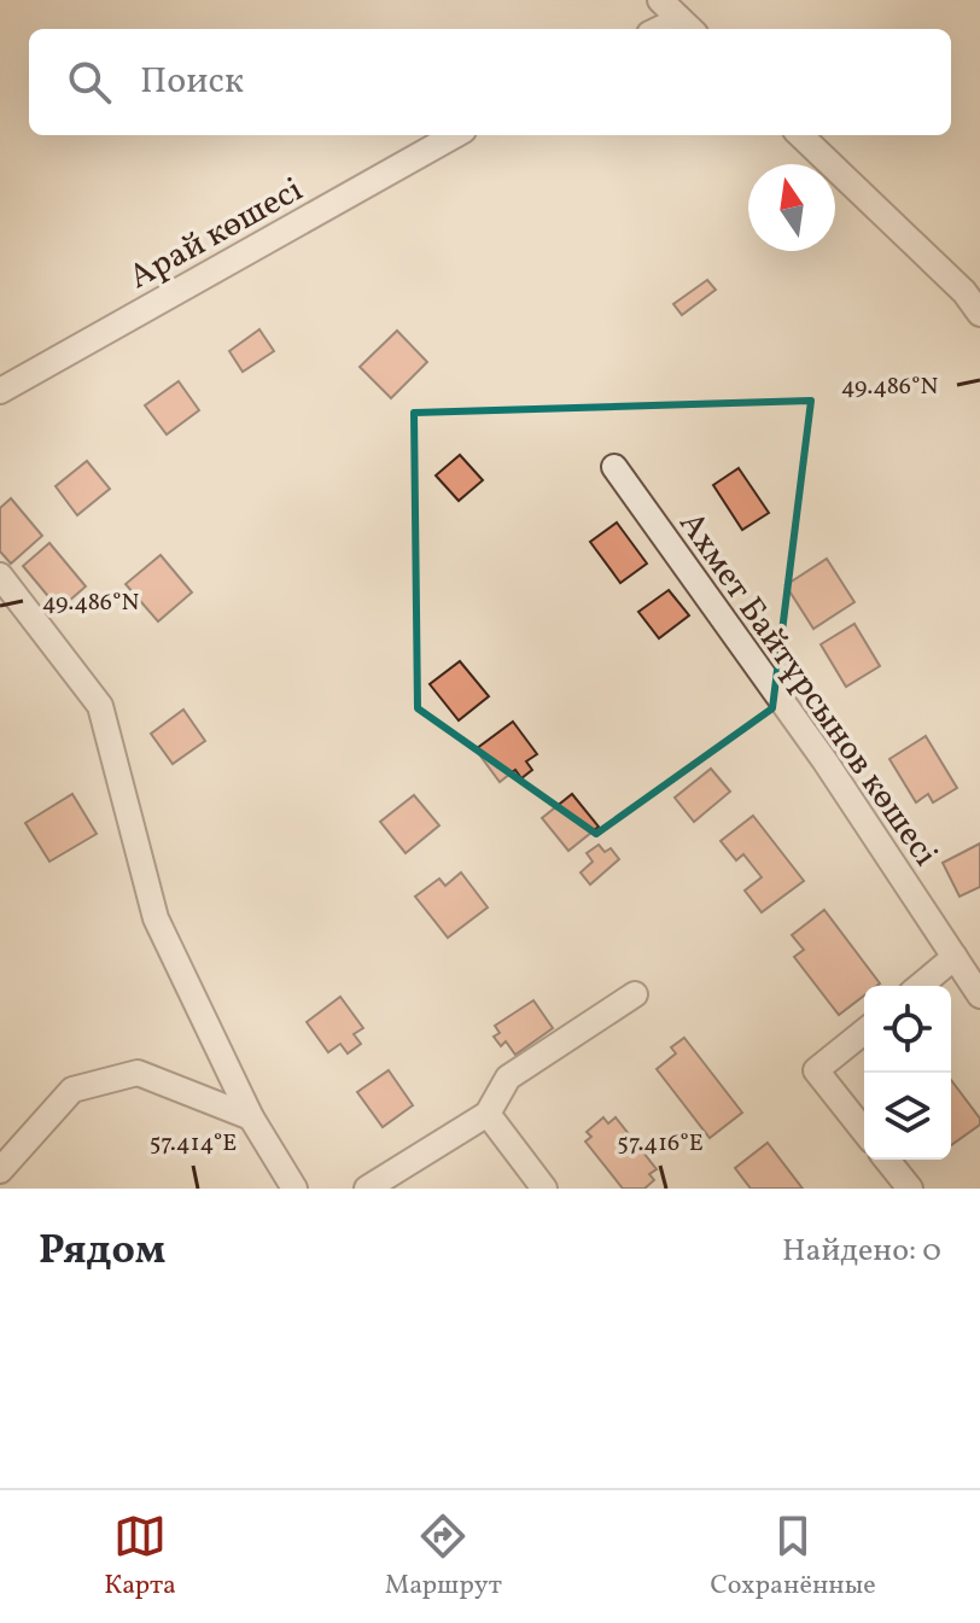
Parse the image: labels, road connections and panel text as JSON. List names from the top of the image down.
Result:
{
  "streets": {
    "street": ["Арай көшесі", "Ахмет Байтұрсынов көшесі"]
  },
  "north": "top",
  "page": {
    "search": "Поиск",
    "heading": ["Рядом", "Найдено: 0"],
    "nav": ["Карта", "Маршрут", "Сохранённые"]
  },
  "coordinates": ["49.486°N", "57.414°E", "57.416°E"]
}
